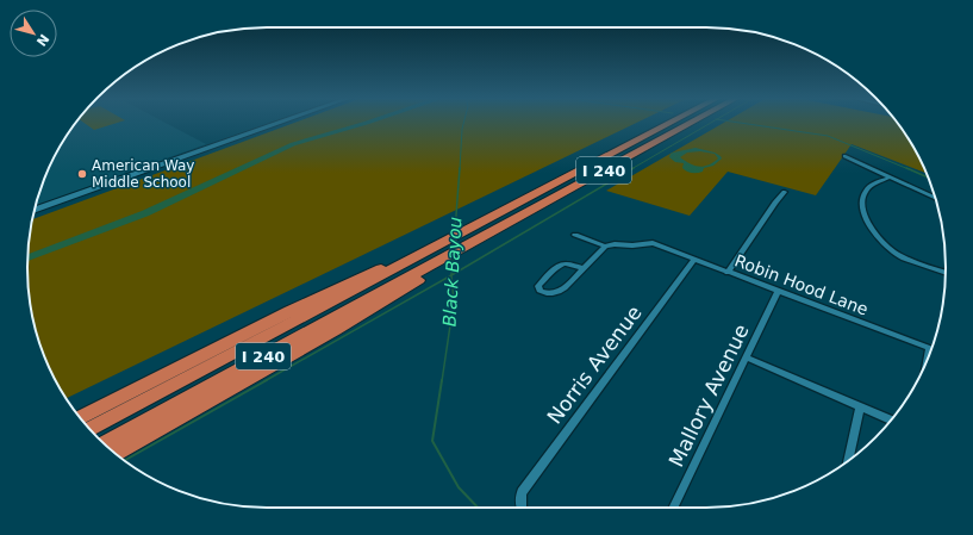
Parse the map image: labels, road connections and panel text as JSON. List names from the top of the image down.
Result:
{
  "streets": {
    "highway": ["I 240"],
    "street": ["Robin Hood Lane", "Norris Avenue", "Mallory Avenue"]
  },
  "crossings": [
    ["Robin Hood Lane", "Norris Avenue"],
    ["Robin Hood Lane", "Mallory Avenue"]
  ],
  "water": ["Black Bayou"],
  "places": ["American Way Middle School"],
  "north": "bottom right"
}
